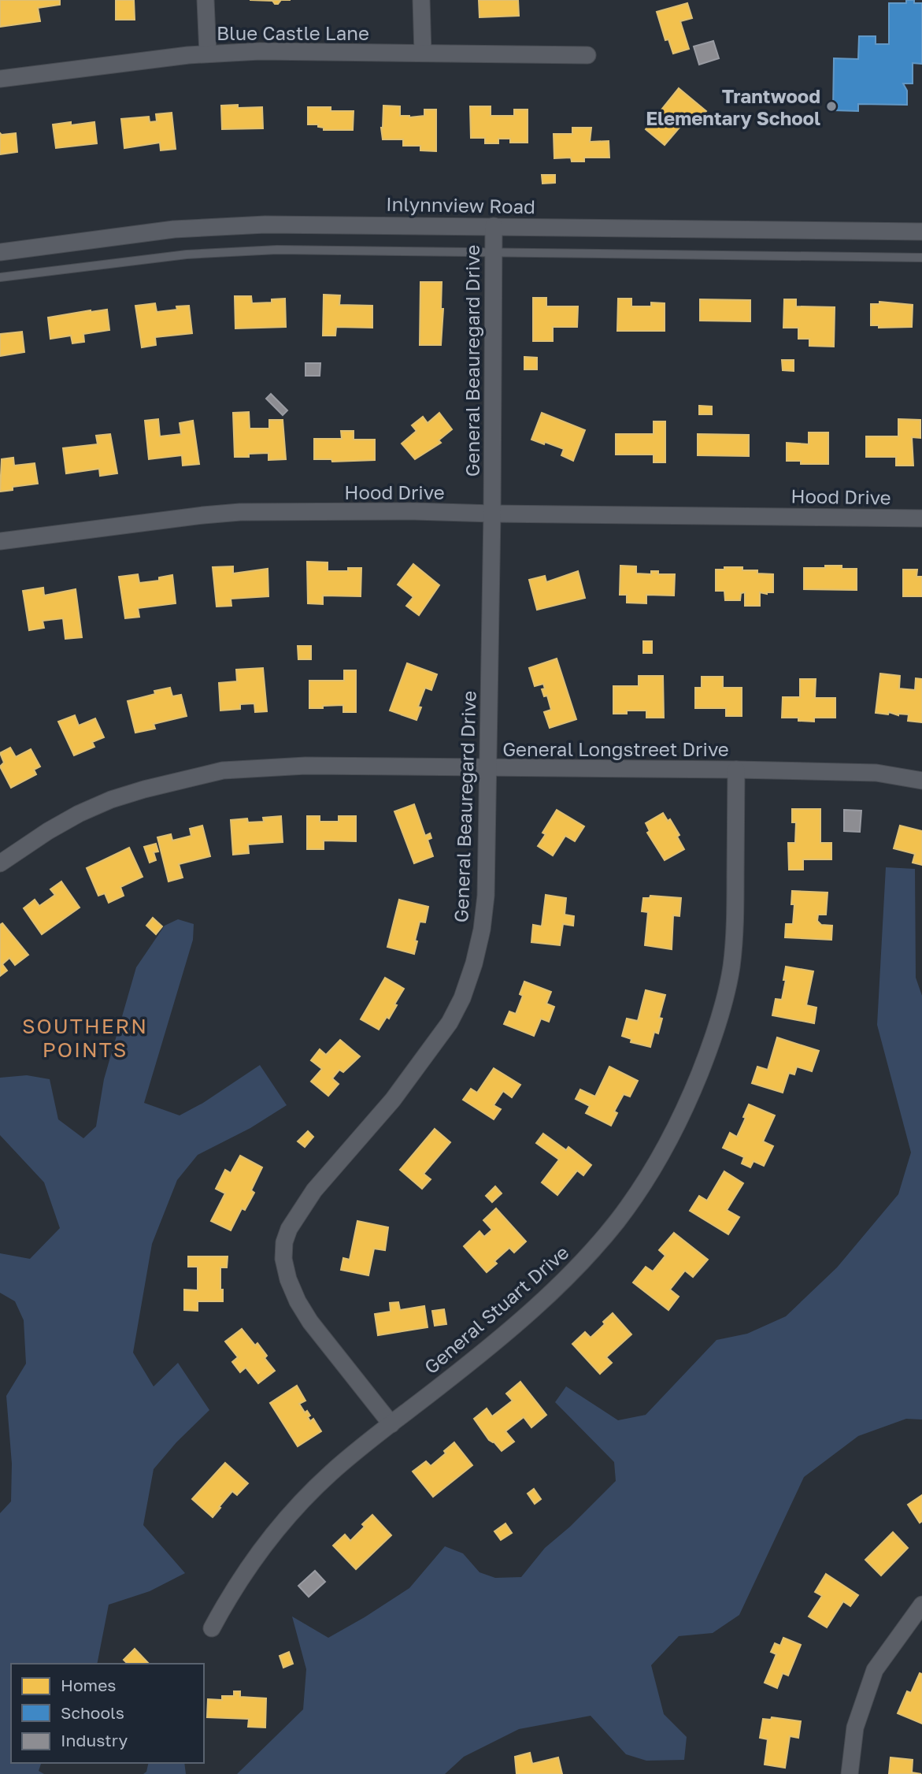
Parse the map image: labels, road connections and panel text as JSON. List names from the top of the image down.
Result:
{
  "streets": {
    "street": [
      "Blue Castle Lane",
      "Inlynnview Road",
      "General Beauregard Drive",
      "Hood Drive",
      "General Longstreet Drive",
      "General Stuart Drive"
    ]
  },
  "crossings": [
    ["Inlynnview Road", "General Beauregard Drive"],
    ["General Beauregard Drive", "Hood Drive"],
    ["General Beauregard Drive", "General Longstreet Drive"],
    ["General Beauregard Drive", "General Stuart Drive"],
    ["General Longstreet Drive", "General Stuart Drive"]
  ],
  "districts": ["SOUTHERN POINTS"],
  "places": ["Trantwood Elementary School"],
  "legend": ["Homes", "Schools", "Industry"]
}
